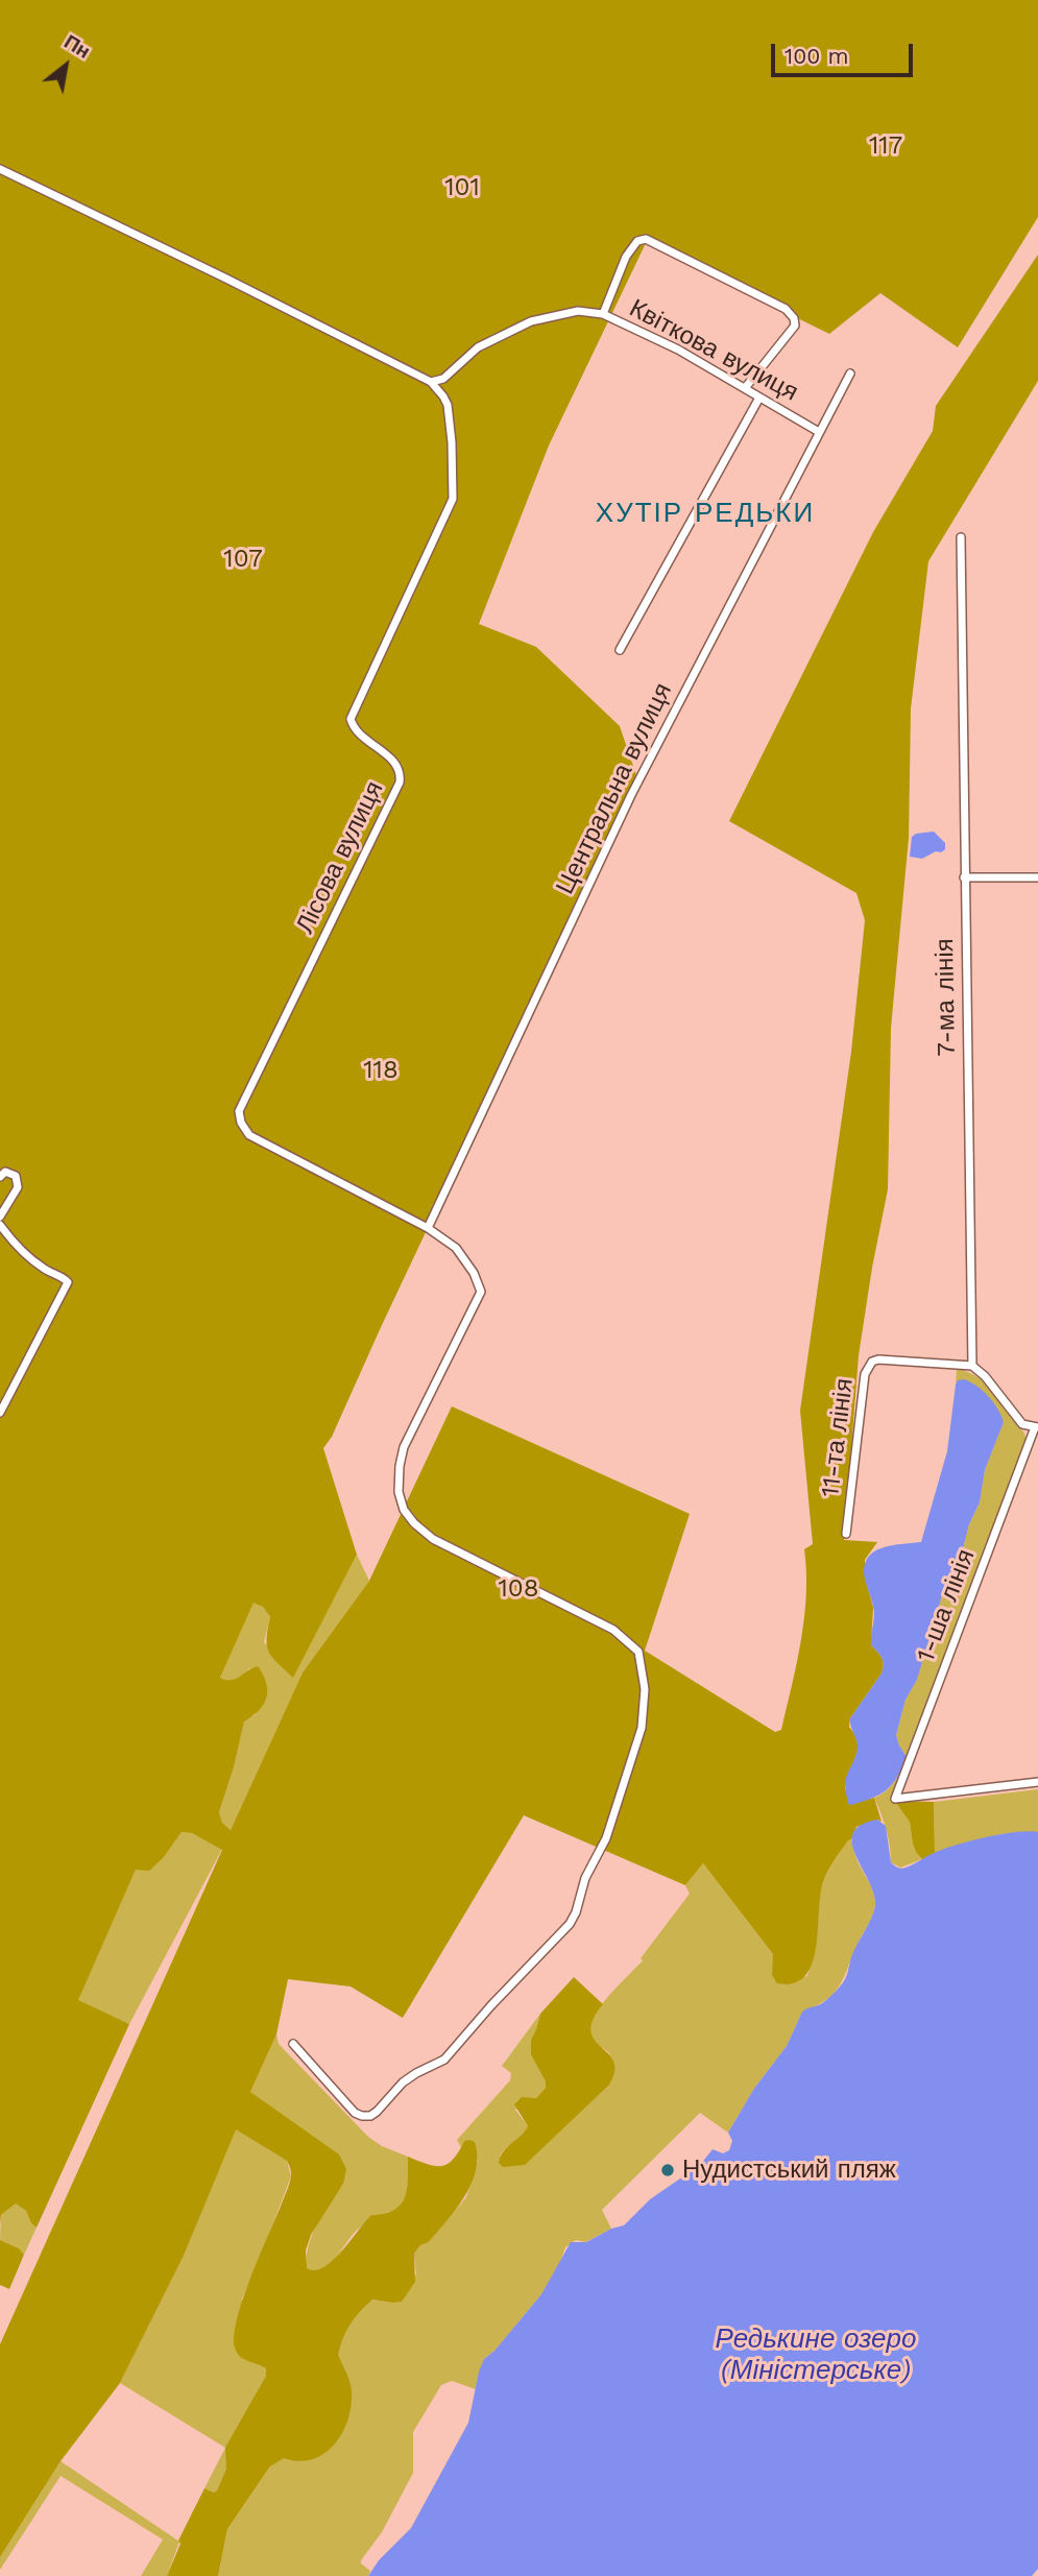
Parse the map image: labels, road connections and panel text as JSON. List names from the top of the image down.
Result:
{
  "streets": {
    "street": [
      "Квіткова вулиця",
      "Центральна вулиця",
      "Лісова вулиця",
      "7-ма лінія",
      "11-та лінія",
      "1-ша лінія"
    ]
  },
  "crossings": [
    ["Квіткова вулиця", "Центральна вулиця"],
    ["Квіткова вулиця", "Лісова вулиця"],
    ["Центральна вулиця", "Лісова вулиця"],
    ["7-ма лінія", "11-та лінія"]
  ],
  "districts": ["ХУТІР РЕДЬКИ"],
  "water": ["Редькине озеро (Міністерське)"],
  "parks": [
    "117",
    "101",
    "107",
    "118",
    "108"
  ],
  "places": ["Нудистський пляж"],
  "scale_bar": "100 m",
  "north": "top right"
}
